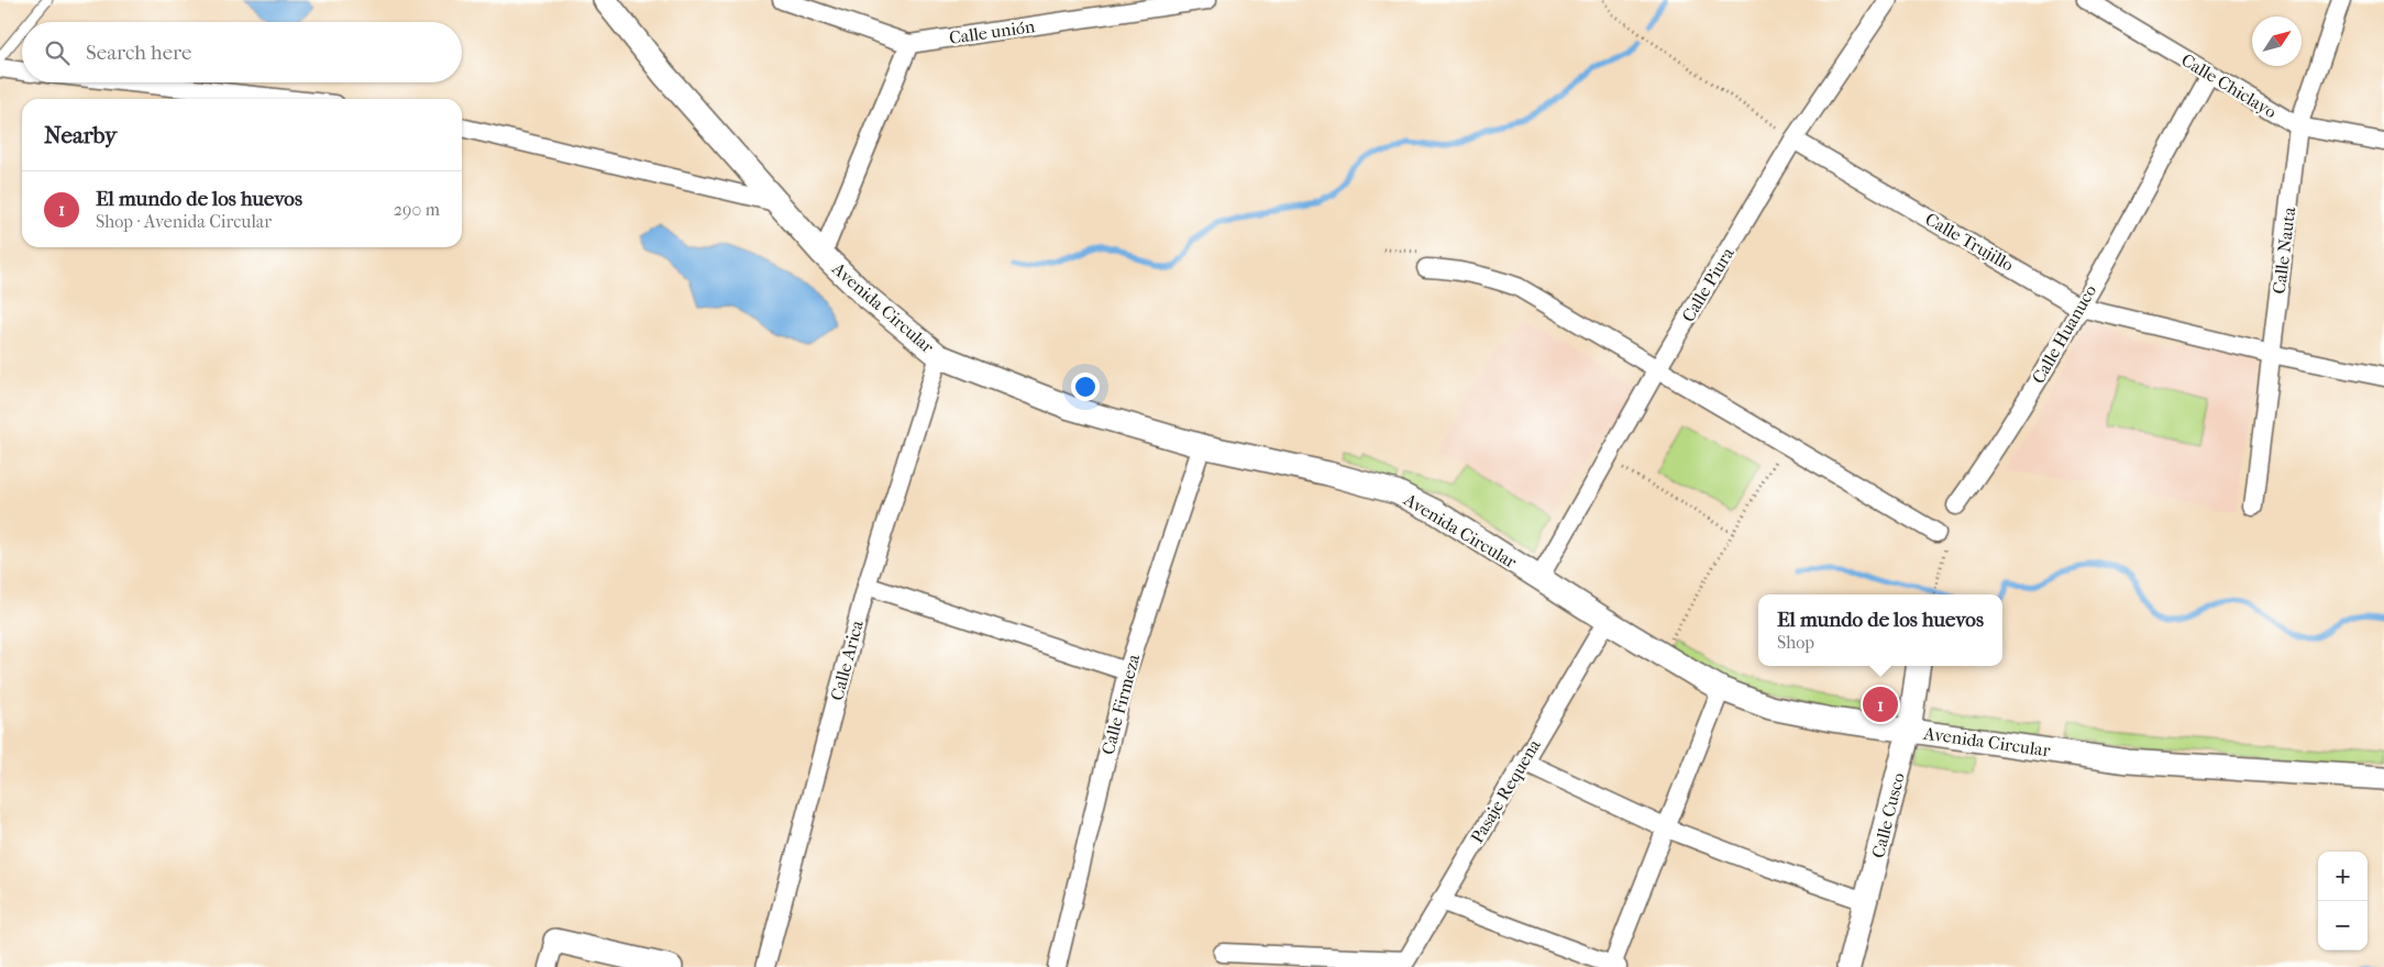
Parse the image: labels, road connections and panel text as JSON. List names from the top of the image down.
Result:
{
  "streets": {
    "street": [
      "Calle unión",
      "Calle Chiclayo",
      "Calle Trujillo",
      "Calle Nauta",
      "Calle Piura",
      "Avenida Circular",
      "Calle Huanuco",
      "Calle Arica",
      "Calle Firmeza",
      "Pasaje Requena",
      "Calle Cusco"
    ]
  },
  "crossings": [
    ["Calle Chiclayo", "Calle Nauta"],
    ["Calle Chiclayo", "Calle Huanuco"],
    ["Calle Trujillo", "Calle Nauta"],
    ["Calle Trujillo", "Calle Piura"],
    ["Calle Trujillo", "Calle Huanuco"],
    ["Calle Piura", "Avenida Circular"],
    ["Avenida Circular", "Calle Arica"],
    ["Avenida Circular", "Calle Firmeza"],
    ["Avenida Circular", "Pasaje Requena"],
    ["Avenida Circular", "Calle Cusco"]
  ],
  "north": "top right",
  "page": {
    "search": "Search here",
    "heading": "Nearby",
    "list": [
      {
        "mark": "1",
        "name": "El mundo de los huevos",
        "note": "Shop · Avenida Circular",
        "value": "290 m"
      }
    ],
    "popup": ["El mundo de los huevos", "Shop"],
    "pins": "1",
    "map_buttons": ["+", "−"]
  }
}
